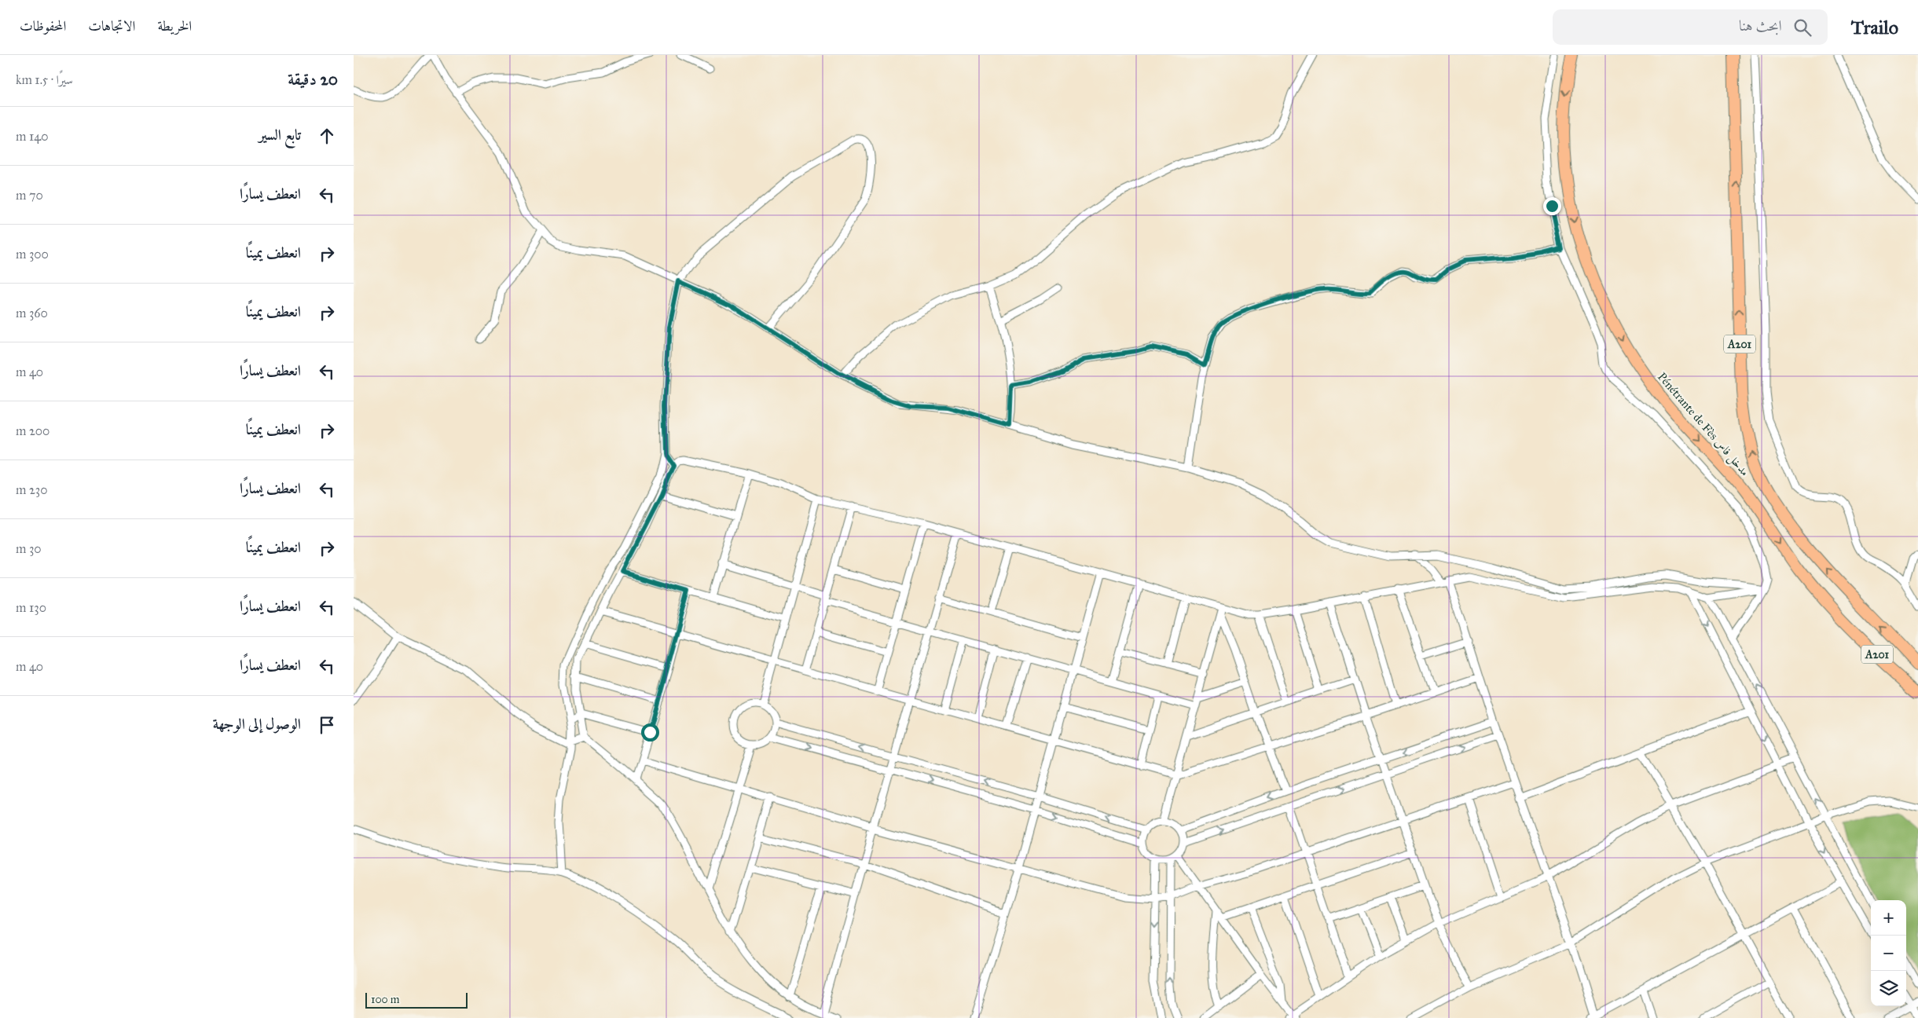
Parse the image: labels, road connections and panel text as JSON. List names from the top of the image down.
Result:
{
  "streets": {
    "highway": ["A201", "Pénétrante de Fès مدخل فاس"]
  },
  "scale_bar": "100 m",
  "page": {
    "header": "Trailo",
    "search": "ابحث هنا",
    "nav": ["الخريطة", "الاتجاهات", "المحفوظات"],
    "heading": ["20 دقيقة", "سيرًا · 1.5 km"],
    "list": [
      ["تابع السير", "140 m"],
      ["انعطف يسارًا", "70 m"],
      ["انعطف يمينًا", "300 m"],
      ["انعطف يمينًا", "360 m"],
      ["انعطف يسارًا", "40 m"],
      ["انعطف يمينًا", "200 m"],
      ["انعطف يسارًا", "230 m"],
      ["انعطف يمينًا", "30 m"],
      ["انعطف يسارًا", "130 m"],
      ["انعطف يسارًا", "40 m"],
      "الوصول إلى الوجهة"
    ],
    "map_buttons": ["+", "−"],
    "scale": "100 m"
  }
}
